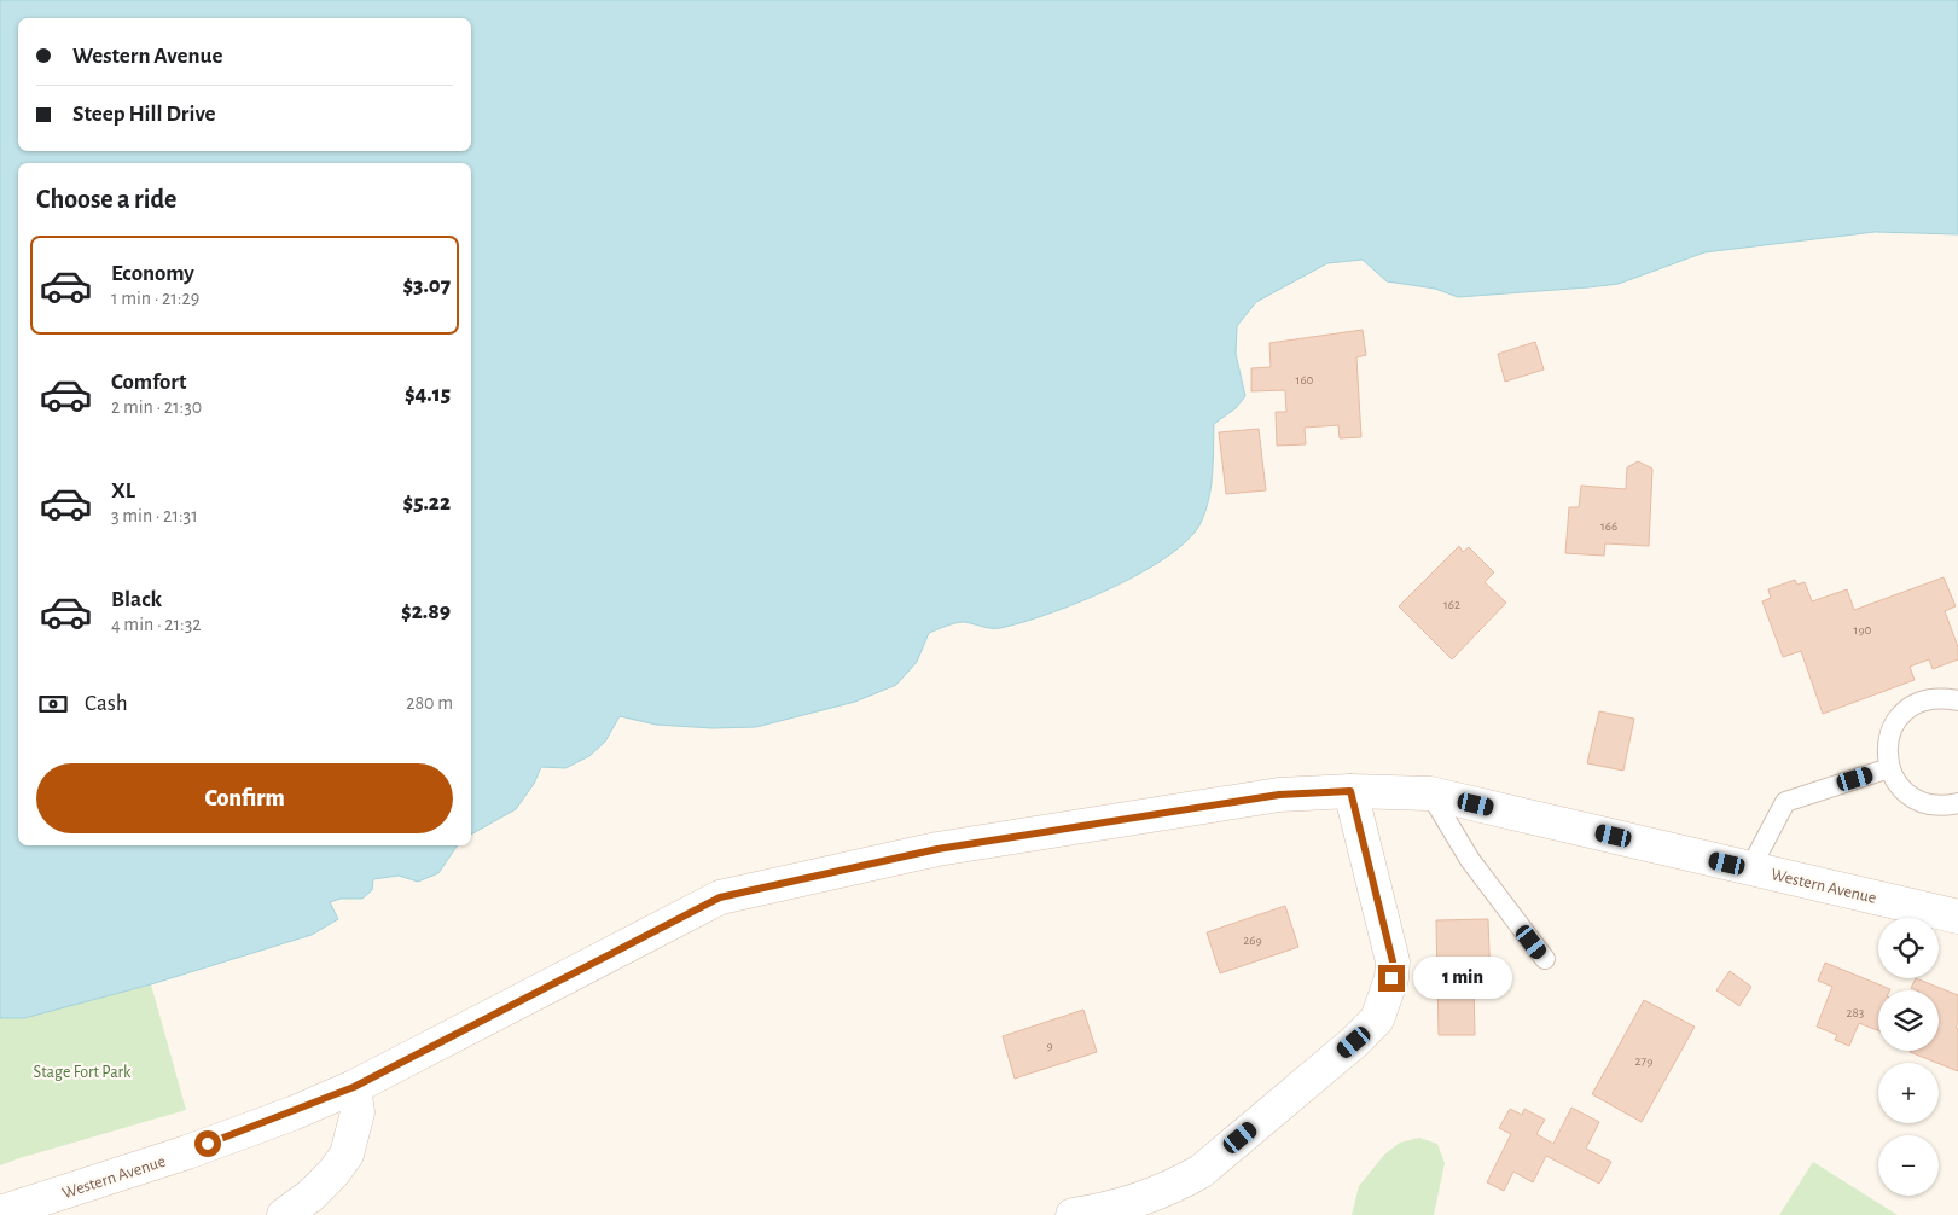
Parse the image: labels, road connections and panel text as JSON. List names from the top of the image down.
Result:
{
  "streets": {
    "main road": ["Western Avenue"]
  },
  "parks": ["Stage Fort Park"],
  "house_numbers": [
    "160",
    "166",
    "162",
    "190",
    "269",
    "283",
    "9",
    "279"
  ],
  "page": {
    "banner": ["Western Avenue", "Steep Hill Drive"],
    "heading": "Choose a ride",
    "list": [
      {
        "name": "Economy",
        "note": "1 min · 21:29",
        "value": "$3.07"
      },
      {
        "name": "Comfort",
        "note": "2 min · 21:30",
        "value": "$4.15"
      },
      {
        "name": "XL",
        "note": "3 min · 21:31",
        "value": "$5.22"
      },
      {
        "name": "Black",
        "note": "4 min · 21:32",
        "value": "$2.89"
      }
    ],
    "pay": ["Cash", "280 m"],
    "buttons": "Confirm",
    "map_buttons": ["+", "−"],
    "bubble": "1 min"
  }
}
